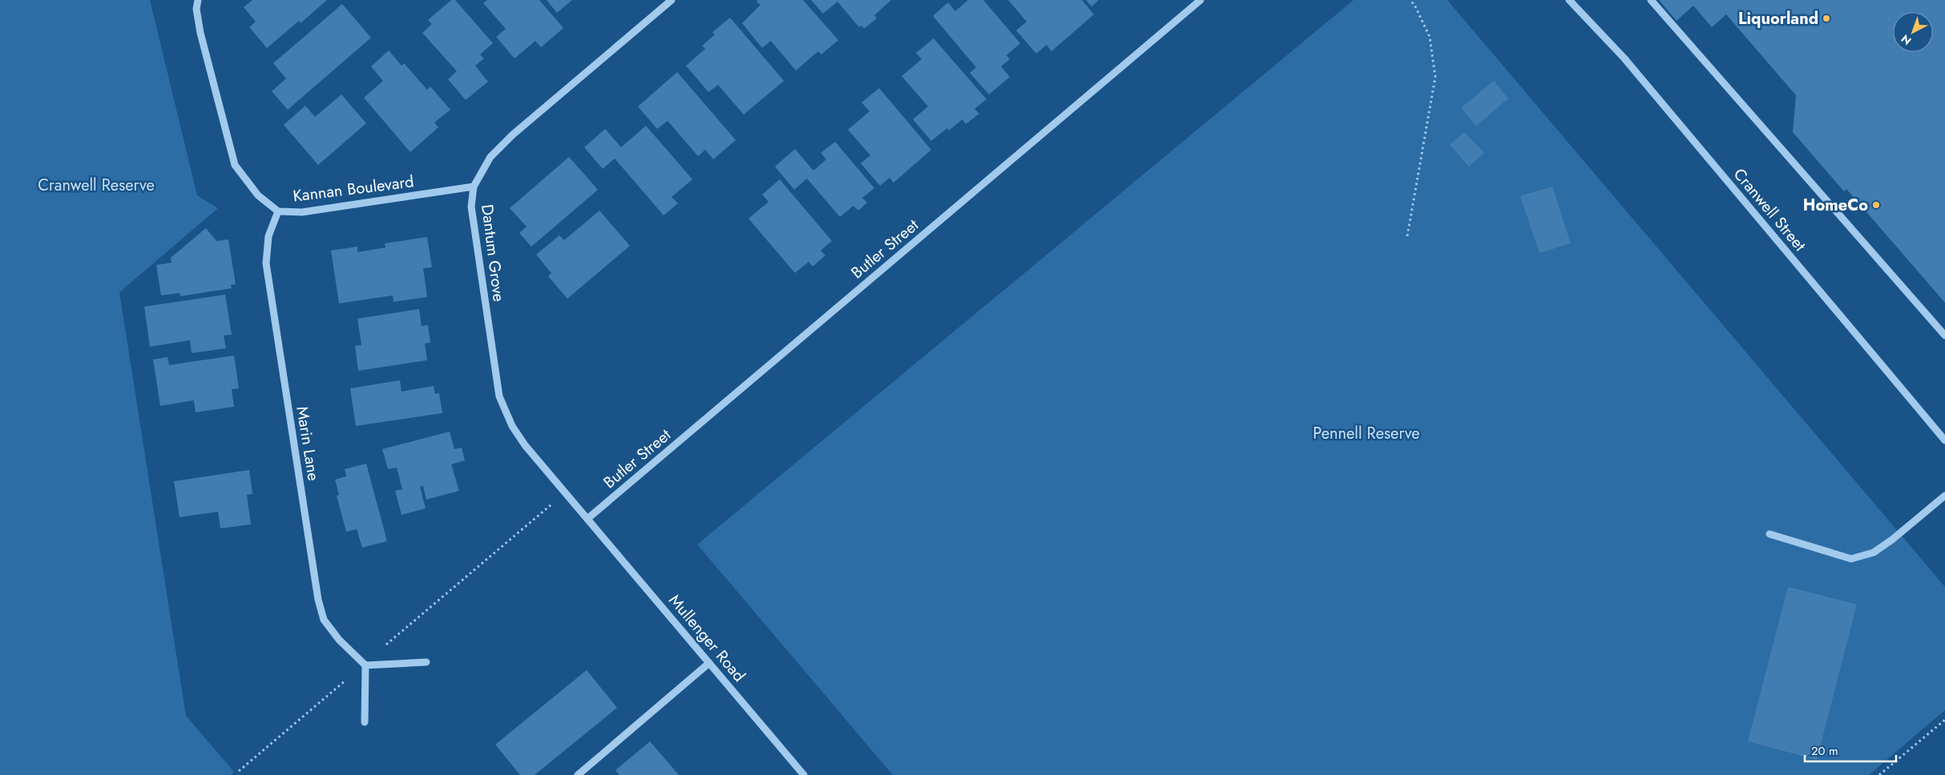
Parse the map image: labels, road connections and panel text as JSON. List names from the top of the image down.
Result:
{
  "streets": {
    "street": [
      "Kannan Boulevard",
      "Cranwell Street",
      "Butler Street",
      "Dantum Grove",
      "Marin Lane",
      "Mullenger Road"
    ]
  },
  "crossings": [
    ["Kannan Boulevard", "Dantum Grove"],
    ["Kannan Boulevard", "Marin Lane"],
    ["Butler Street", "Dantum Grove"],
    ["Butler Street", "Mullenger Road"],
    ["Dantum Grove", "Mullenger Road"]
  ],
  "parks": ["Cranwell Reserve", "Pennell Reserve"],
  "places": ["Liquorland", "HomeCo"],
  "scale_bar": "20 m",
  "north": "bottom left"
}
